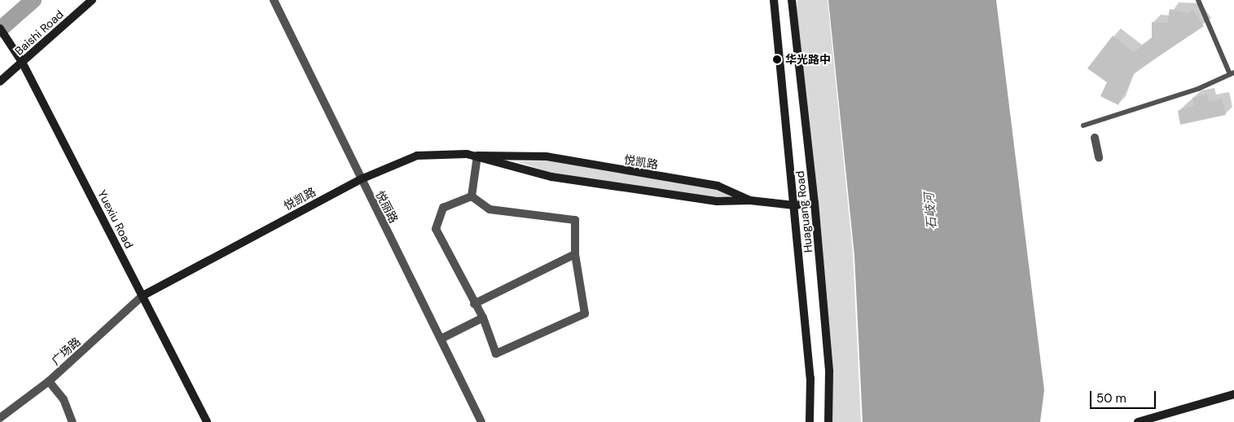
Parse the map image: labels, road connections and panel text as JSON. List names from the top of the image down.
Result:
{
  "streets": {
    "main road": [
      "Baishi Road",
      "悦凯路",
      "Huaguang Road",
      "Yuexiu Road"
    ],
    "street": ["悦丽路", "广场路"]
  },
  "crossings": [
    ["Baishi Road", "Yuexiu Road"],
    ["悦凯路", "悦丽路"],
    ["悦凯路", "Huaguang Road"],
    ["悦凯路", "Yuexiu Road"],
    ["悦凯路", "广场路"],
    ["Yuexiu Road", "广场路"]
  ],
  "water": ["石岐河"],
  "places": ["华光路中"],
  "scale_bar": "50 m"
}
